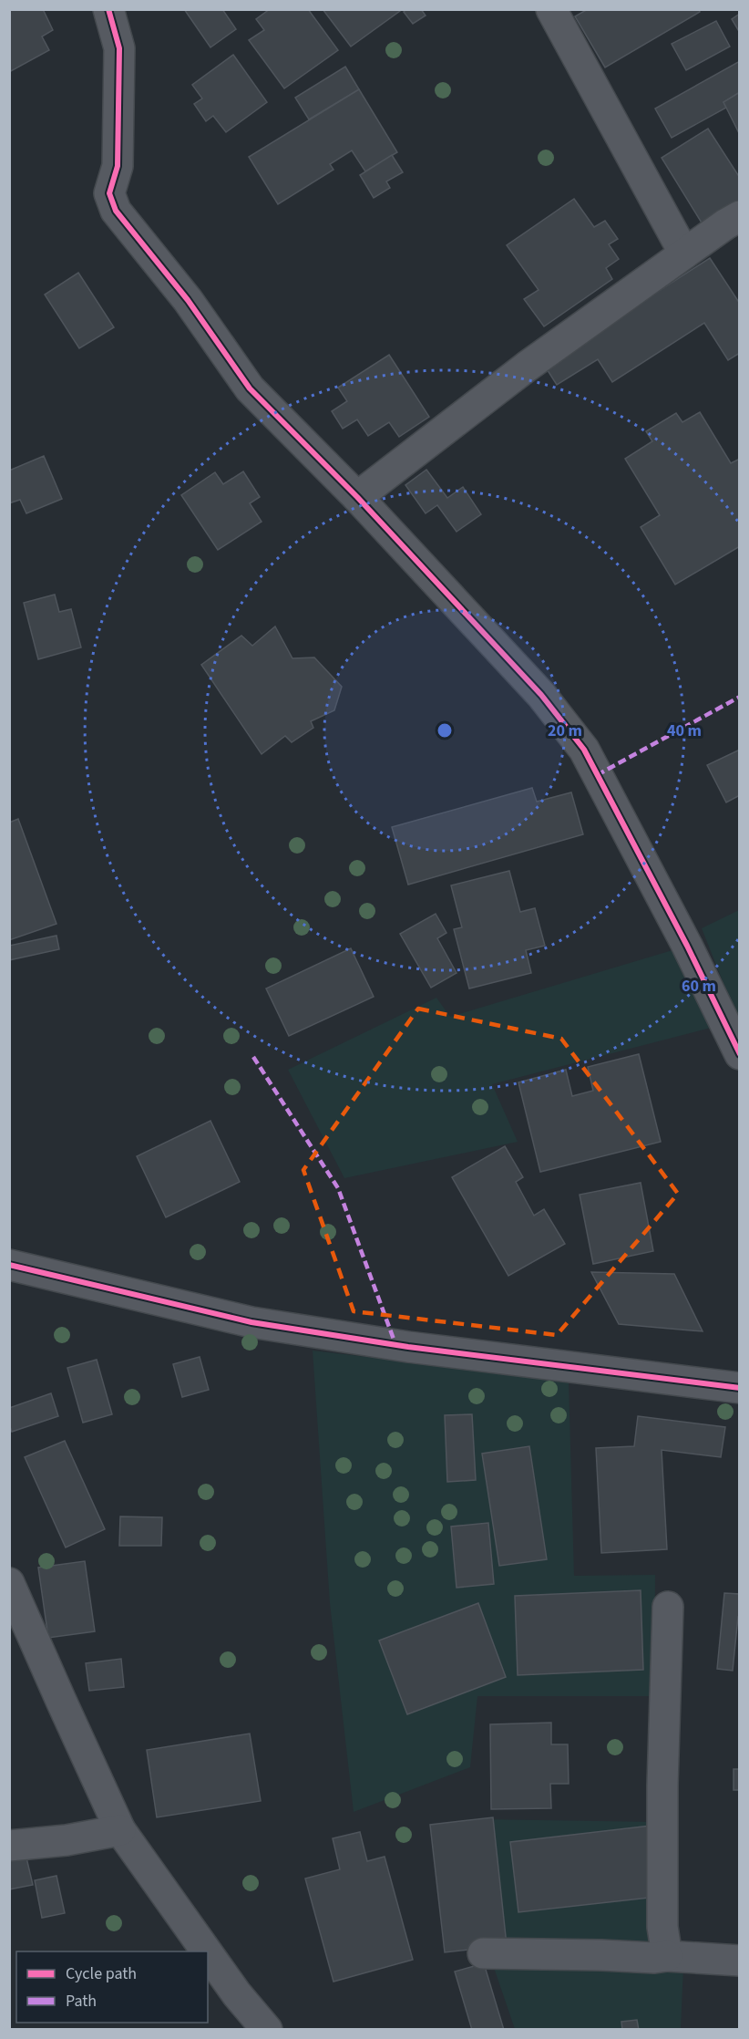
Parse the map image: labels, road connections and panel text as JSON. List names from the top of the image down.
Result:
{
  "legend": ["Cycle path", "Path"],
  "rings": ["20 m", "40 m", "60 m"]
}
